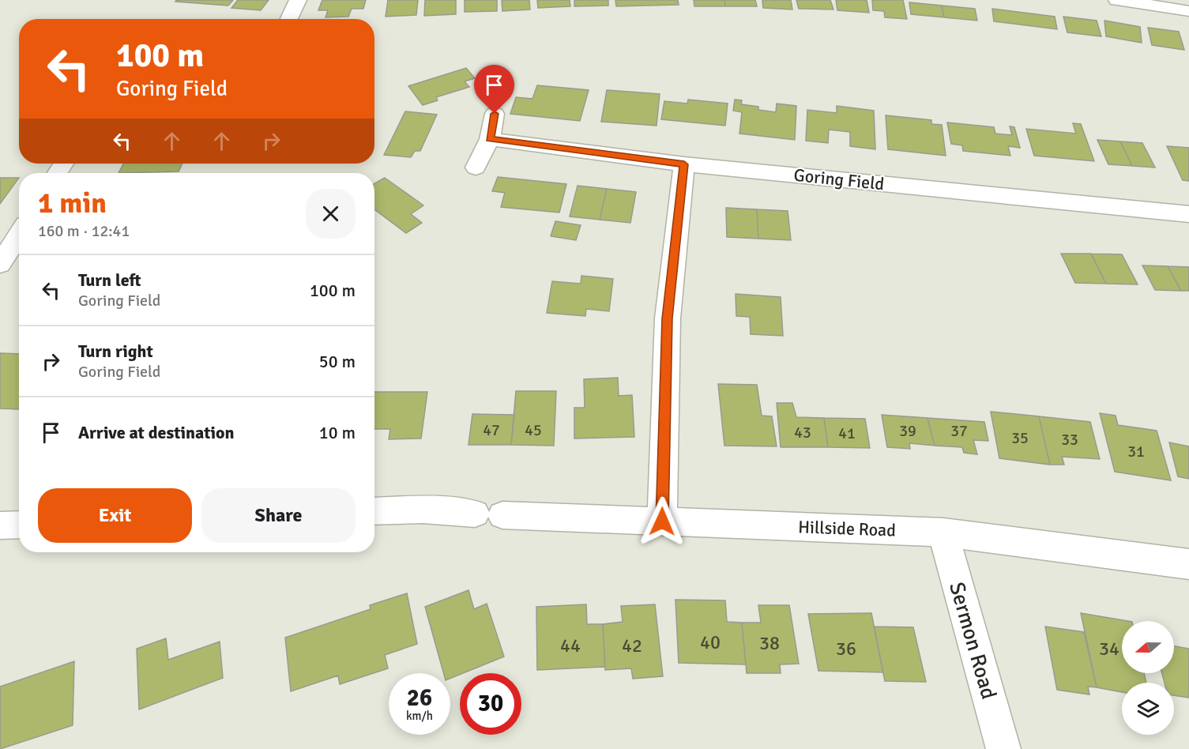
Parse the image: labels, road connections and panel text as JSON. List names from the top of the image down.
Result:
{
  "streets": {
    "street": ["Goring Field", "Hillside Road", "Sermon Road"]
  },
  "crossings": [
    ["Hillside Road", "Sermon Road"]
  ],
  "house_numbers": [
    "47",
    "45",
    "39",
    "37",
    "43",
    "41",
    "35",
    "33",
    "31",
    "40",
    "38",
    "44",
    "42",
    "36",
    "34"
  ],
  "north": "left",
  "page": {
    "turn": ["100 m", "Goring Field"],
    "heading": ["1 min", "160 m · 12:41"],
    "list": [
      {
        "name": "Turn left",
        "note": "Goring Field",
        "value": "100 m"
      },
      {
        "name": "Turn right",
        "note": "Goring Field",
        "value": "50 m"
      },
      {
        "name": "Arrive at destination",
        "value": "10 m"
      }
    ],
    "buttons": ["Exit", "Share"],
    "speed": "26 km/h",
    "limit": "30"
  }
}
